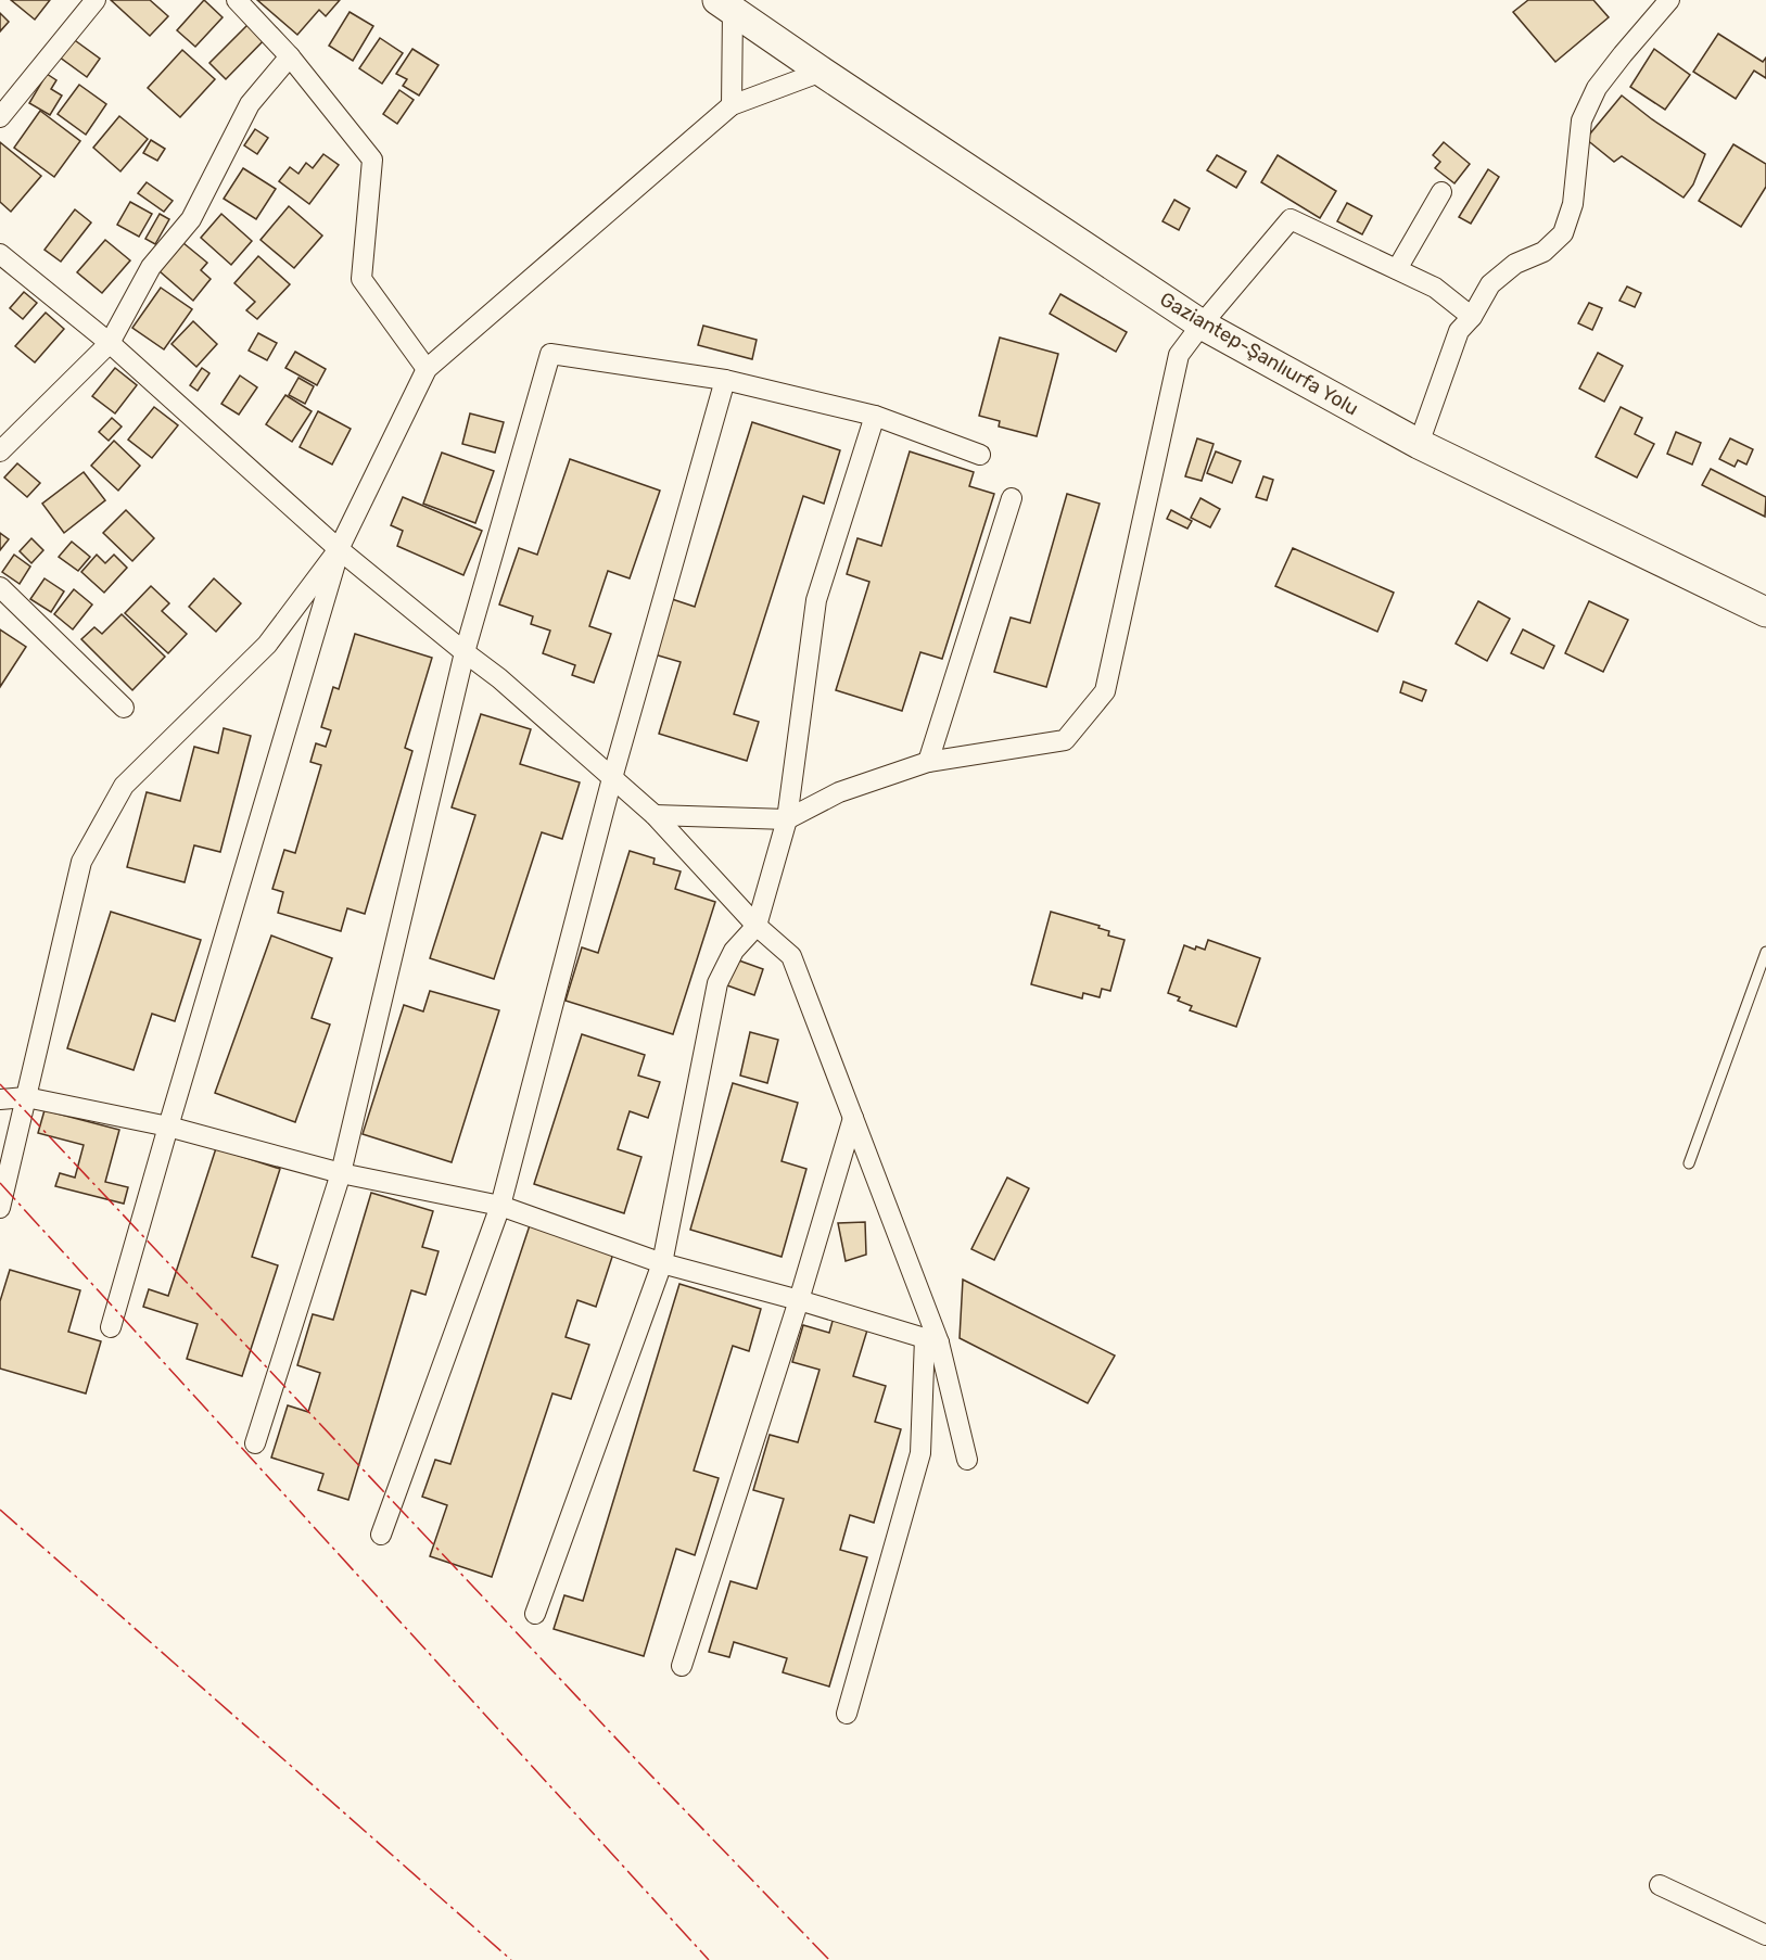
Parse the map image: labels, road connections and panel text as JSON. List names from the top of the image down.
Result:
{
  "streets": {
    "main road": ["Gaziantep-Şanlıurfa Yolu"]
  }
}
